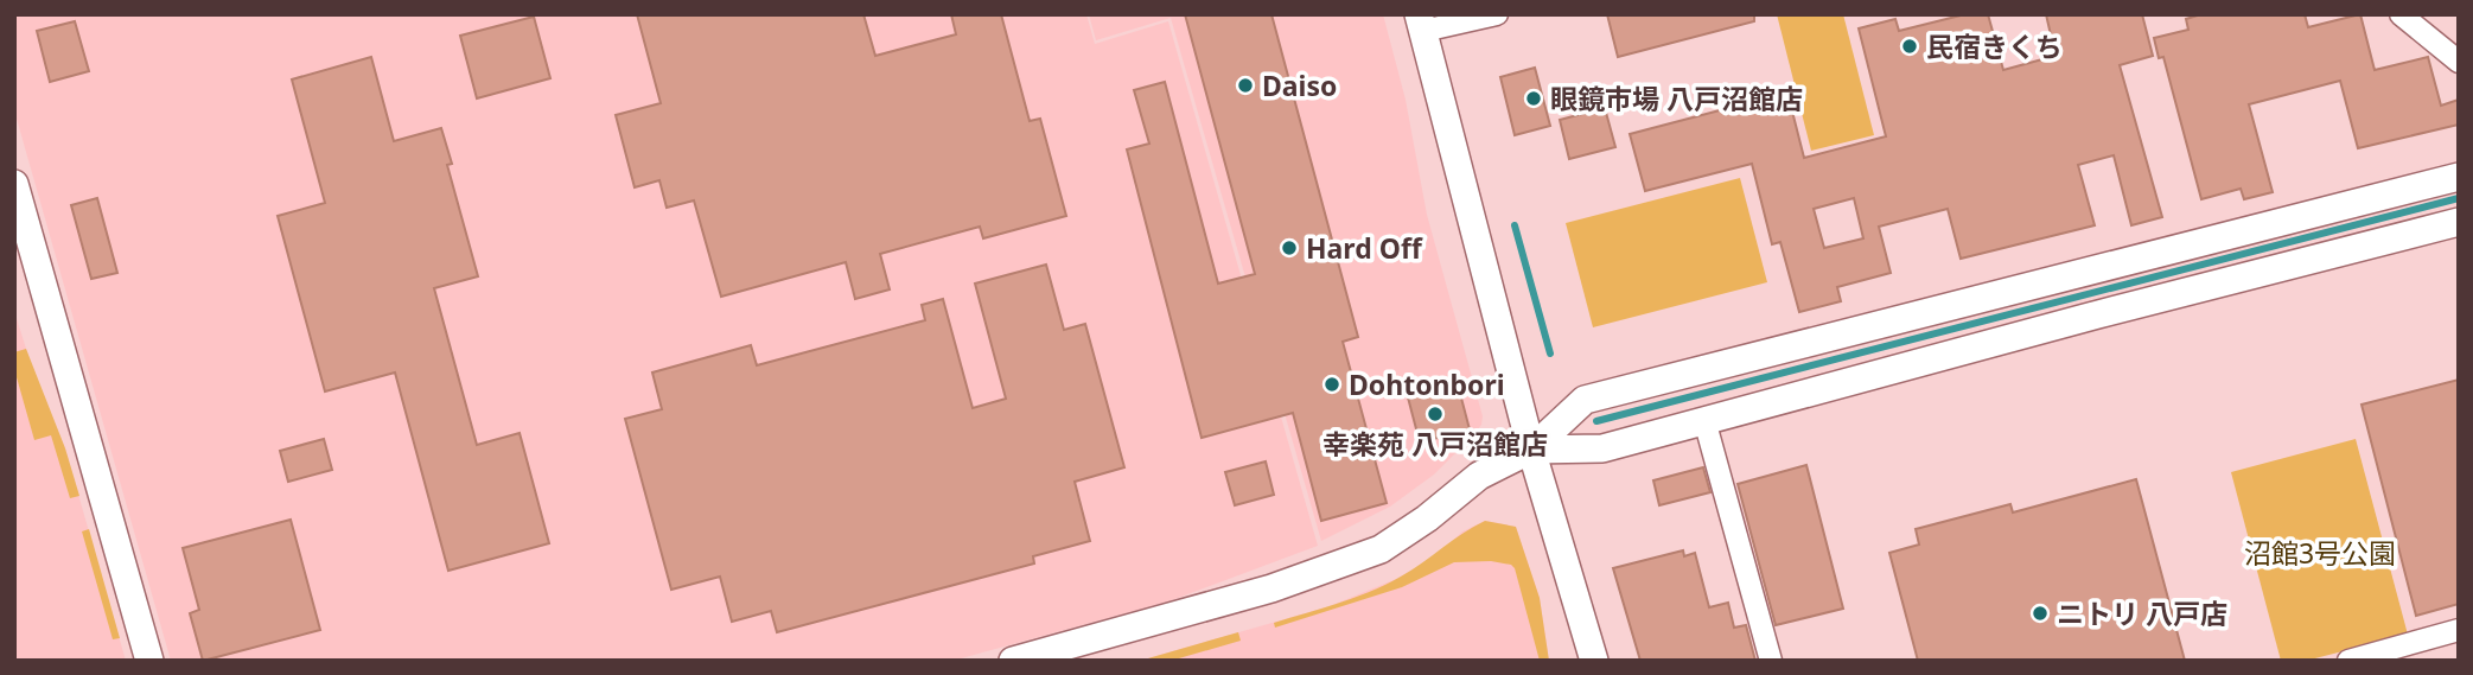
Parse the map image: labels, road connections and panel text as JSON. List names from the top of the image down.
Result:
{
  "parks": ["沼館3号公園"],
  "places": [
    "民宿きくち",
    "Daiso",
    "眼鏡市場 八戸沼館店",
    "Hard Off",
    "Dohtonbori",
    "幸楽苑 八戸沼館店",
    "ニトリ 八戸店"
  ]
}
